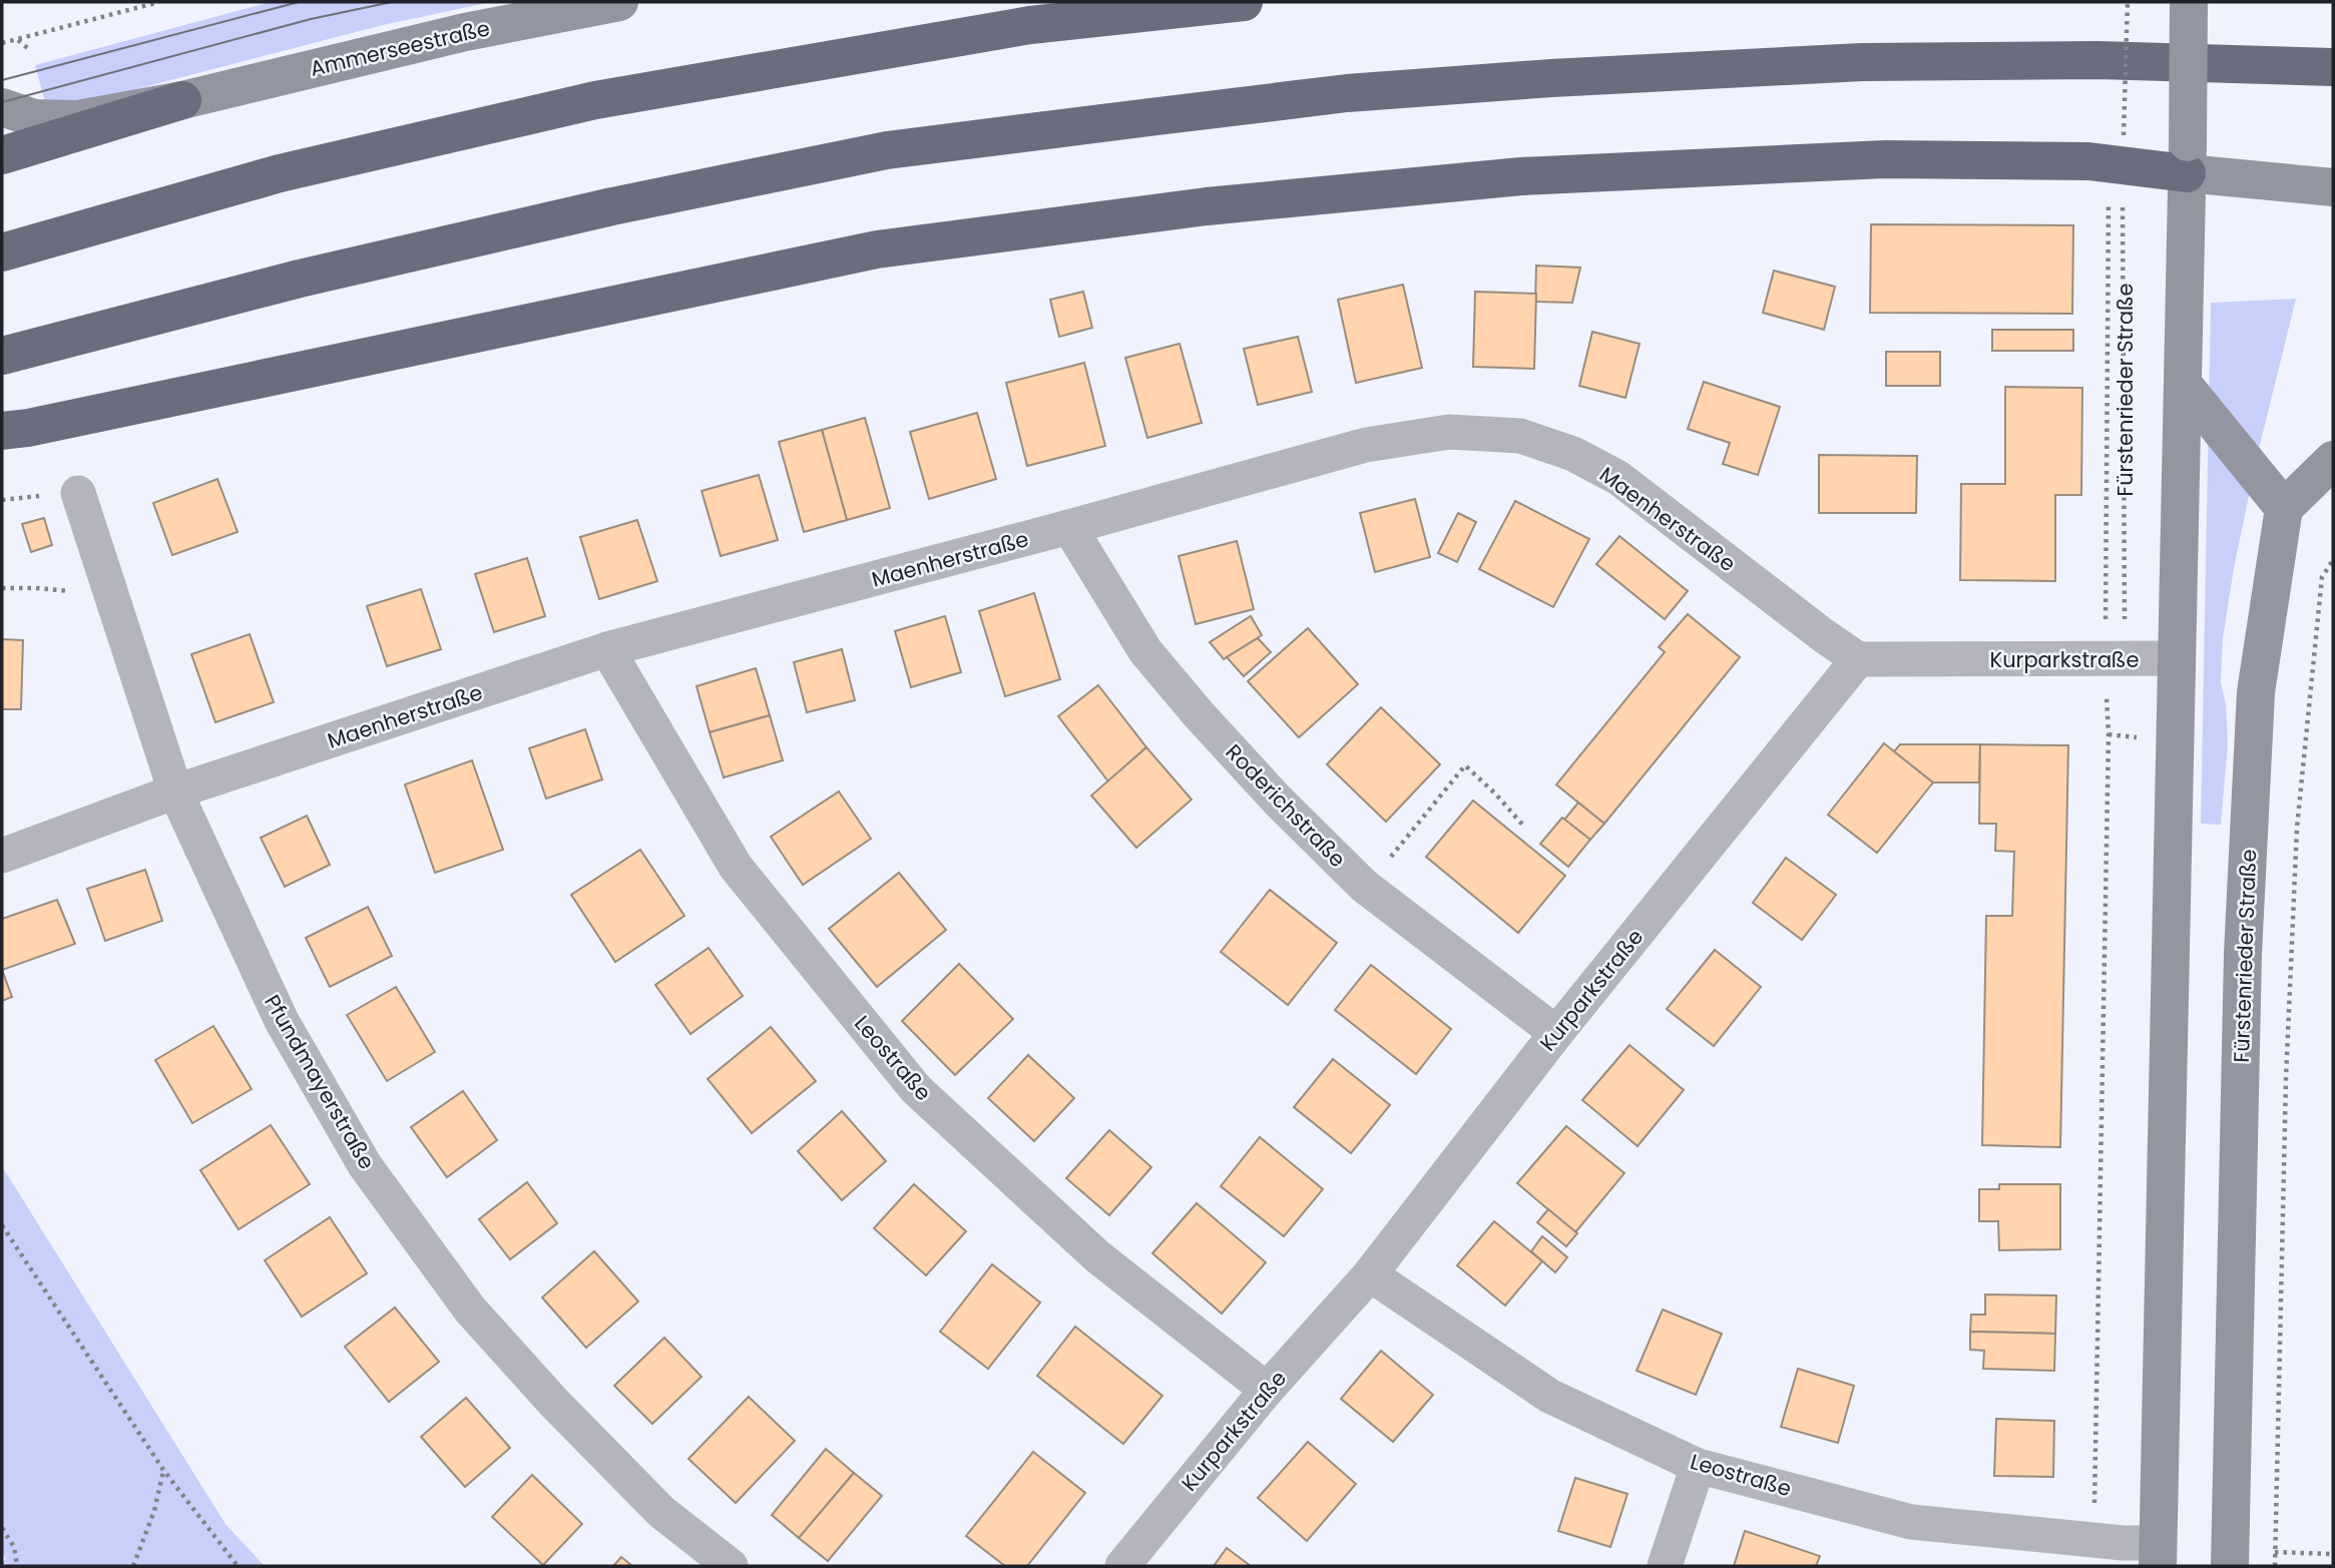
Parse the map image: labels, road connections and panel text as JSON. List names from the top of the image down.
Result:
{
  "streets": {
    "main road": ["Ammerseestraße", "Fürstenrieder Straße"],
    "street": [
      "Maenherstraße",
      "Kurparkstraße",
      "Roderichstraße",
      "Leostraße",
      "Pfundmayerstraße"
    ]
  },
  "crossings": [
    ["Fürstenrieder Straße", "Kurparkstraße"],
    ["Maenherstraße", "Kurparkstraße"],
    ["Maenherstraße", "Roderichstraße"],
    ["Maenherstraße", "Leostraße"],
    ["Maenherstraße", "Pfundmayerstraße"],
    ["Kurparkstraße", "Roderichstraße"],
    ["Kurparkstraße", "Leostraße"]
  ]
}
